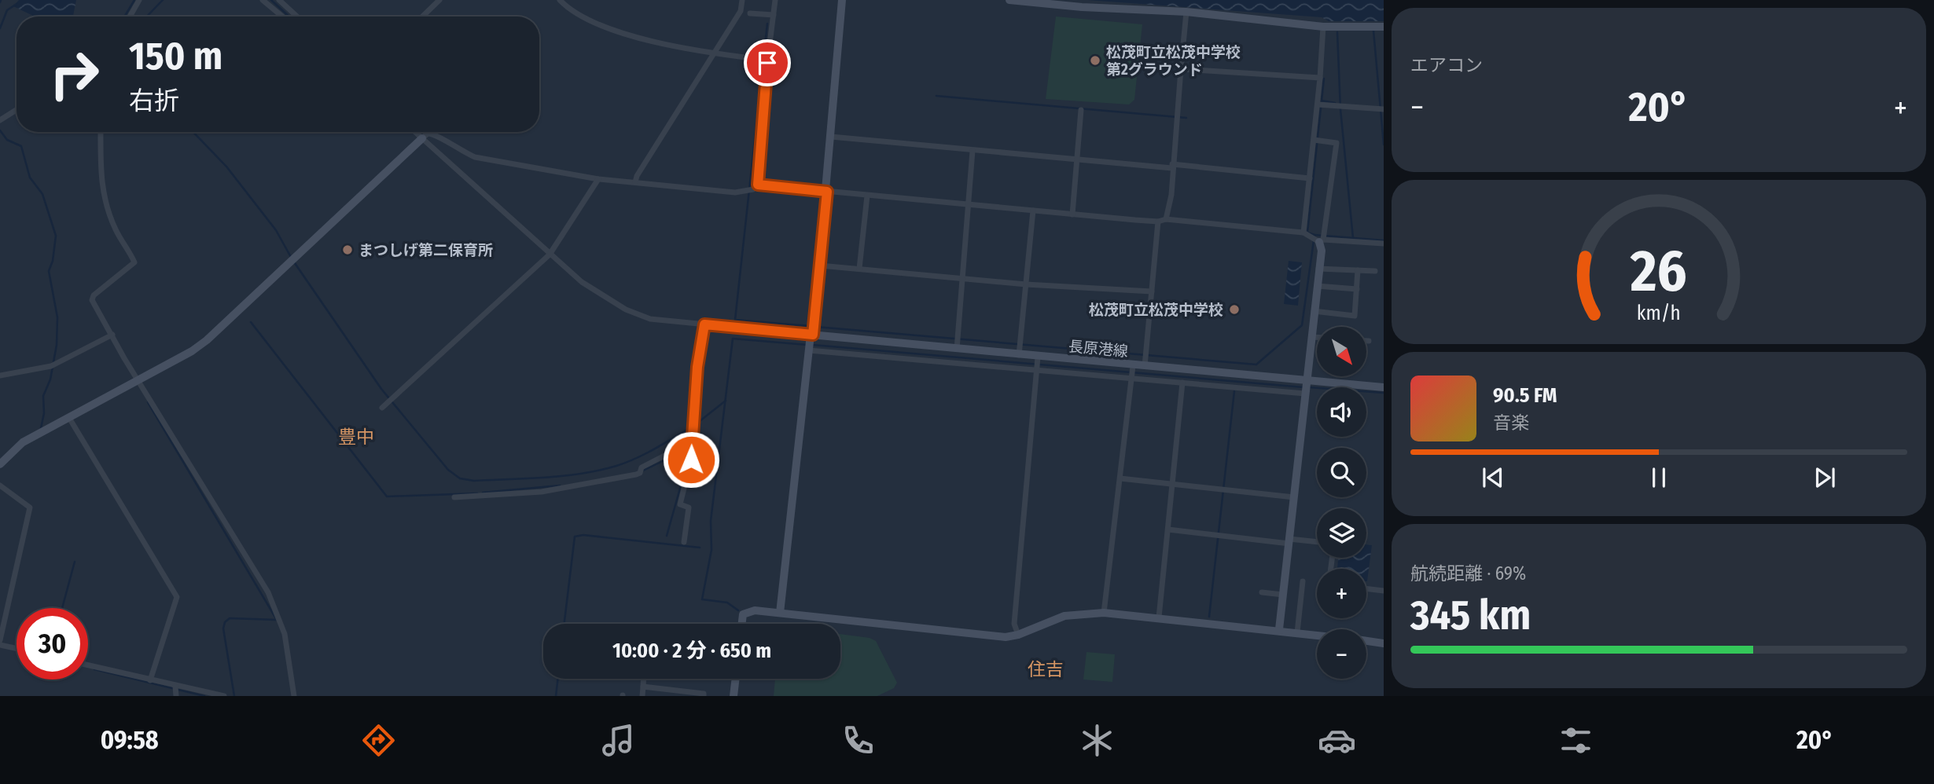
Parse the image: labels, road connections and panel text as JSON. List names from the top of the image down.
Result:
{
  "streets": {
    "street": ["長原港線"]
  },
  "districts": ["豊中", "住吉"],
  "places": ["松茂町立松茂中学校 第2グラウンド", "まつしげ第二保育所", "松茂町立松茂中学校"],
  "north": "bottom right",
  "page": {
    "tile": [
      "エアコン",
      ["航続距離 · 69%", "345 km"]
    ],
    "turn": ["150 m", "右折"],
    "heat": ["−", "20°", "+"],
    "map_buttons": ["+", "−"],
    "song": ["90.5 FM", "音楽"],
    "limit": "30",
    "trip": "10:00 · 2 分 · 650 m",
    "tabs": ["09:58", "20°"],
    "gauge": ["26", "km/h"]
  }
}
